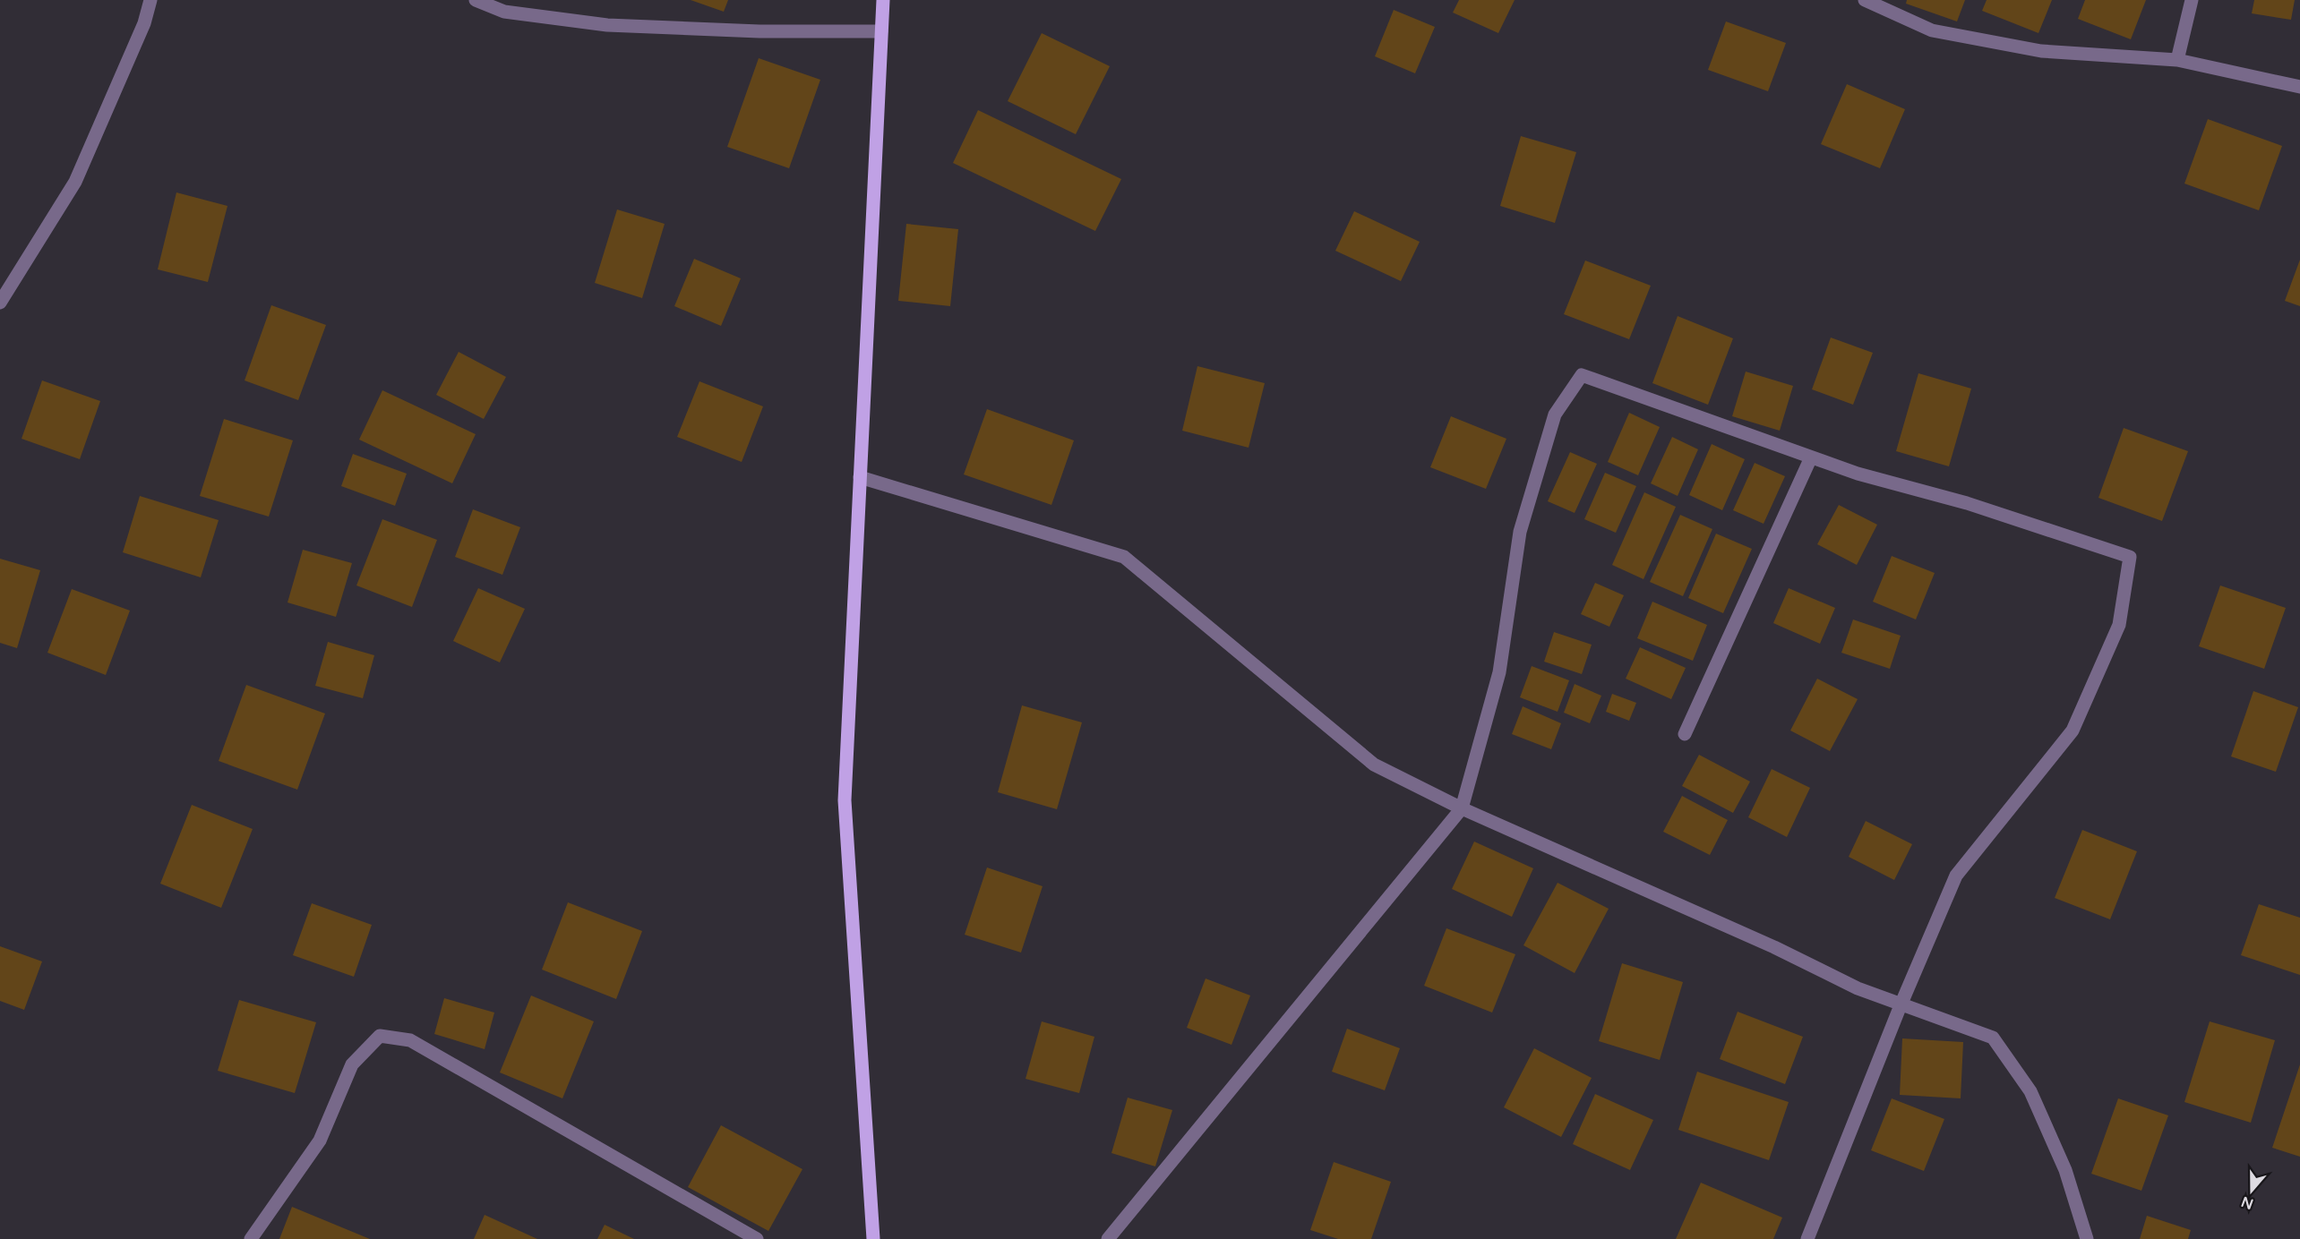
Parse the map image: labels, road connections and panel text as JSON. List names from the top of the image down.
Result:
{
  "north": "bottom"
}
